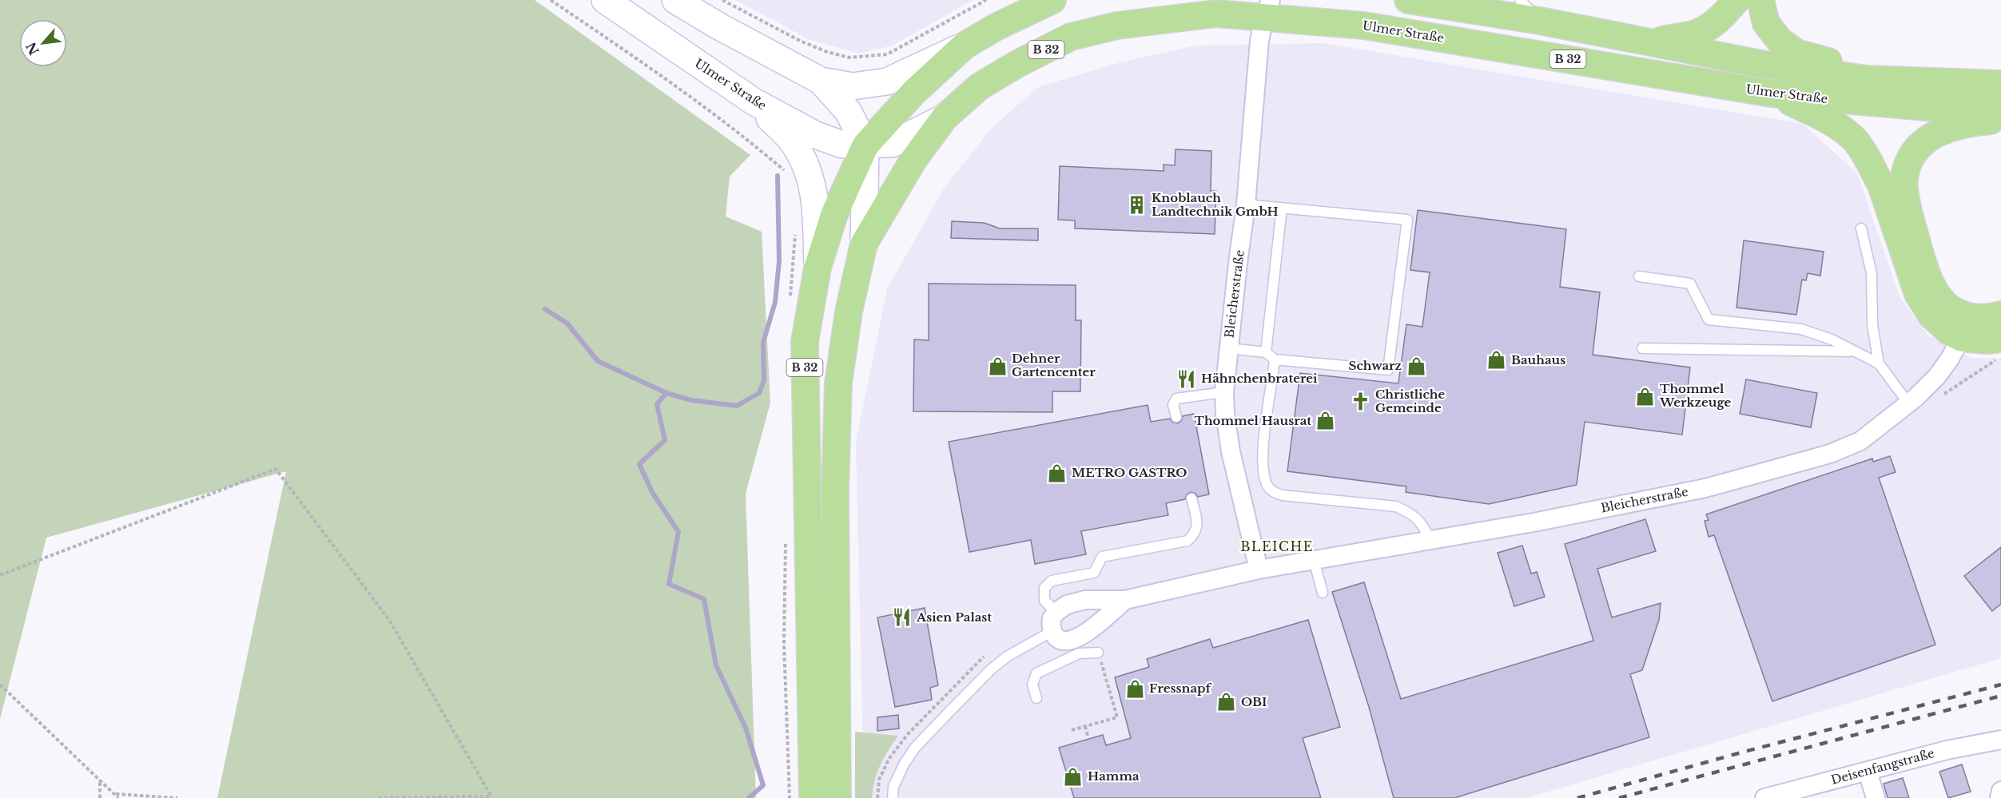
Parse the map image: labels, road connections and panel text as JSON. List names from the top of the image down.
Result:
{
  "streets": {
    "main road": ["Ulmer Straße", "B 32"],
    "street": ["Bleicherstraße", "Deisenfangstraße"]
  },
  "crossings": [
    ["Ulmer Straße", "B 32"],
    ["Ulmer Straße", "Bleicherstraße"]
  ],
  "districts": ["BLEICHE"],
  "places": {
    "building": ["Knoblauch Landtechnik GmbH"],
    "shop": [
      "Bauhaus",
      "Dehner Gartencenter",
      "Schwarz",
      "Thommel Werkzeuge",
      "Thommel Hausrat",
      "METRO GASTRO",
      "Fressnapf",
      "OBI",
      "Hamma"
    ],
    "restaurant": ["Hähnchenbraterei", "Asien Palast"],
    "church": ["Christliche Gemeinde"]
  },
  "north": "bottom left"
}
